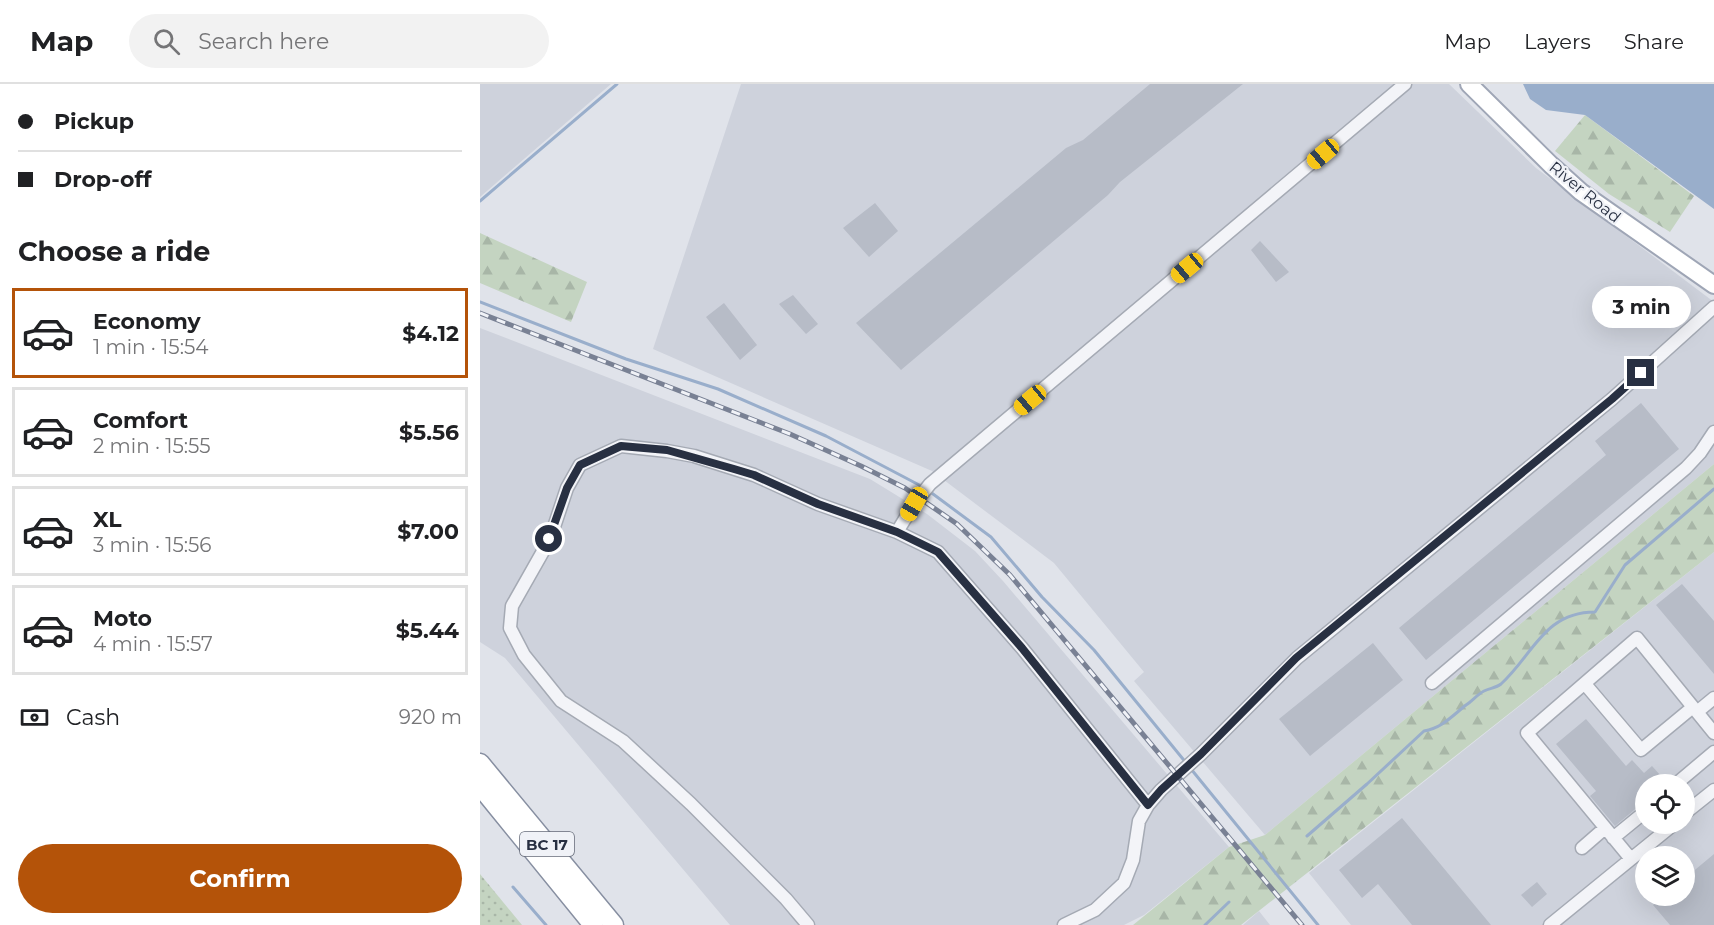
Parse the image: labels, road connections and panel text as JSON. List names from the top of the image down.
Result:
{
  "streets": {
    "highway": ["BC 17"],
    "main road": ["River Road"]
  },
  "page": {
    "header": "Map",
    "search": "Search here",
    "nav": ["Map", "Layers", "Share"],
    "banner": ["Pickup", "Drop-off"],
    "heading": "Choose a ride",
    "bubble": "3 min",
    "list": [
      {
        "name": "Economy",
        "note": "1 min · 15:54",
        "value": "$4.12"
      },
      {
        "name": "Comfort",
        "note": "2 min · 15:55",
        "value": "$5.56"
      },
      {
        "name": "XL",
        "note": "3 min · 15:56",
        "value": "$7.00"
      },
      {
        "name": "Moto",
        "note": "4 min · 15:57",
        "value": "$5.44"
      }
    ],
    "pay": ["Cash", "920 m"],
    "buttons": "Confirm"
  }
}
